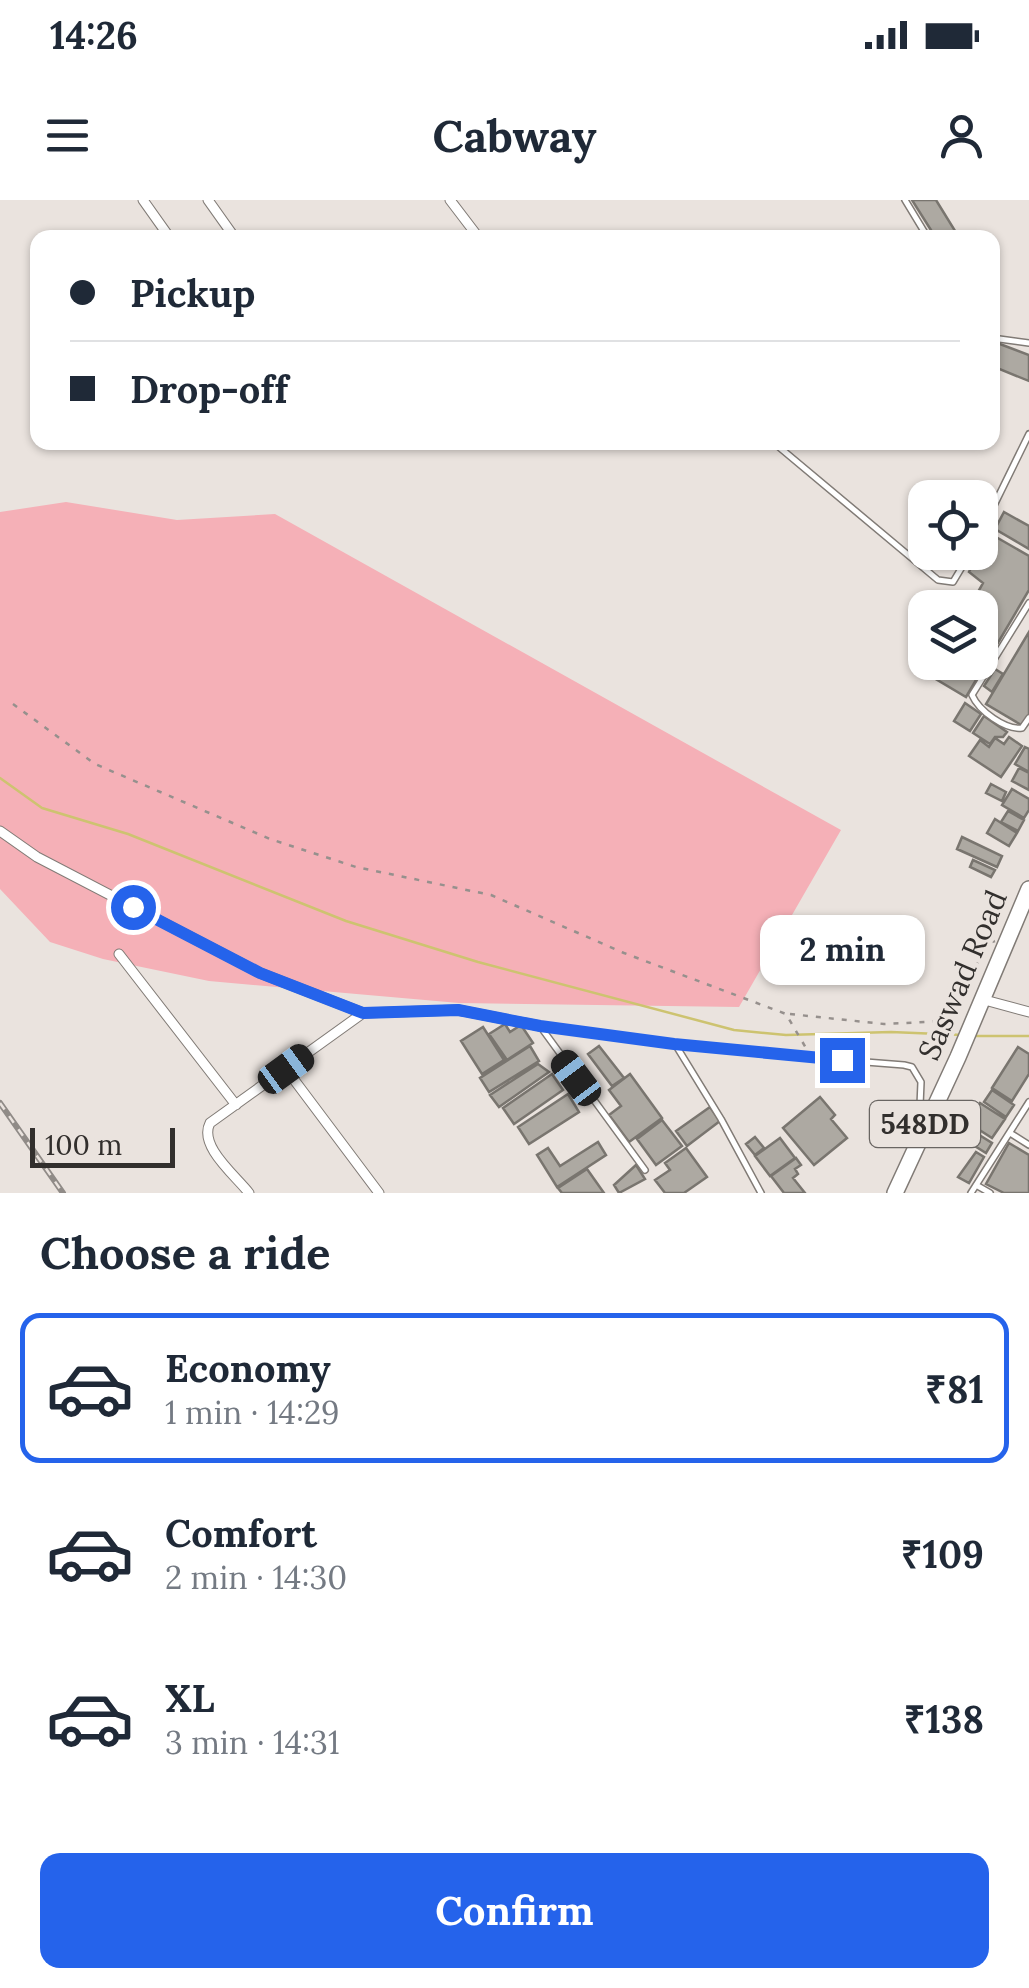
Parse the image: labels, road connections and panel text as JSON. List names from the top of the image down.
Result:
{
  "streets": {
    "highway": ["Saswad Road", "548DD"]
  },
  "scale_bar": "100 m",
  "page": {
    "status": "14:26",
    "header": "Cabway",
    "banner": ["Pickup", "Drop-off"],
    "bubble": "2 min",
    "scale": "100 m",
    "heading": "Choose a ride",
    "list": [
      {
        "name": "Economy",
        "note": "1 min · 14:29",
        "value": "₹81"
      },
      {
        "name": "Comfort",
        "note": "2 min · 14:30",
        "value": "₹109"
      },
      {
        "name": "XL",
        "note": "3 min · 14:31",
        "value": "₹138"
      }
    ],
    "buttons": "Confirm"
  }
}
